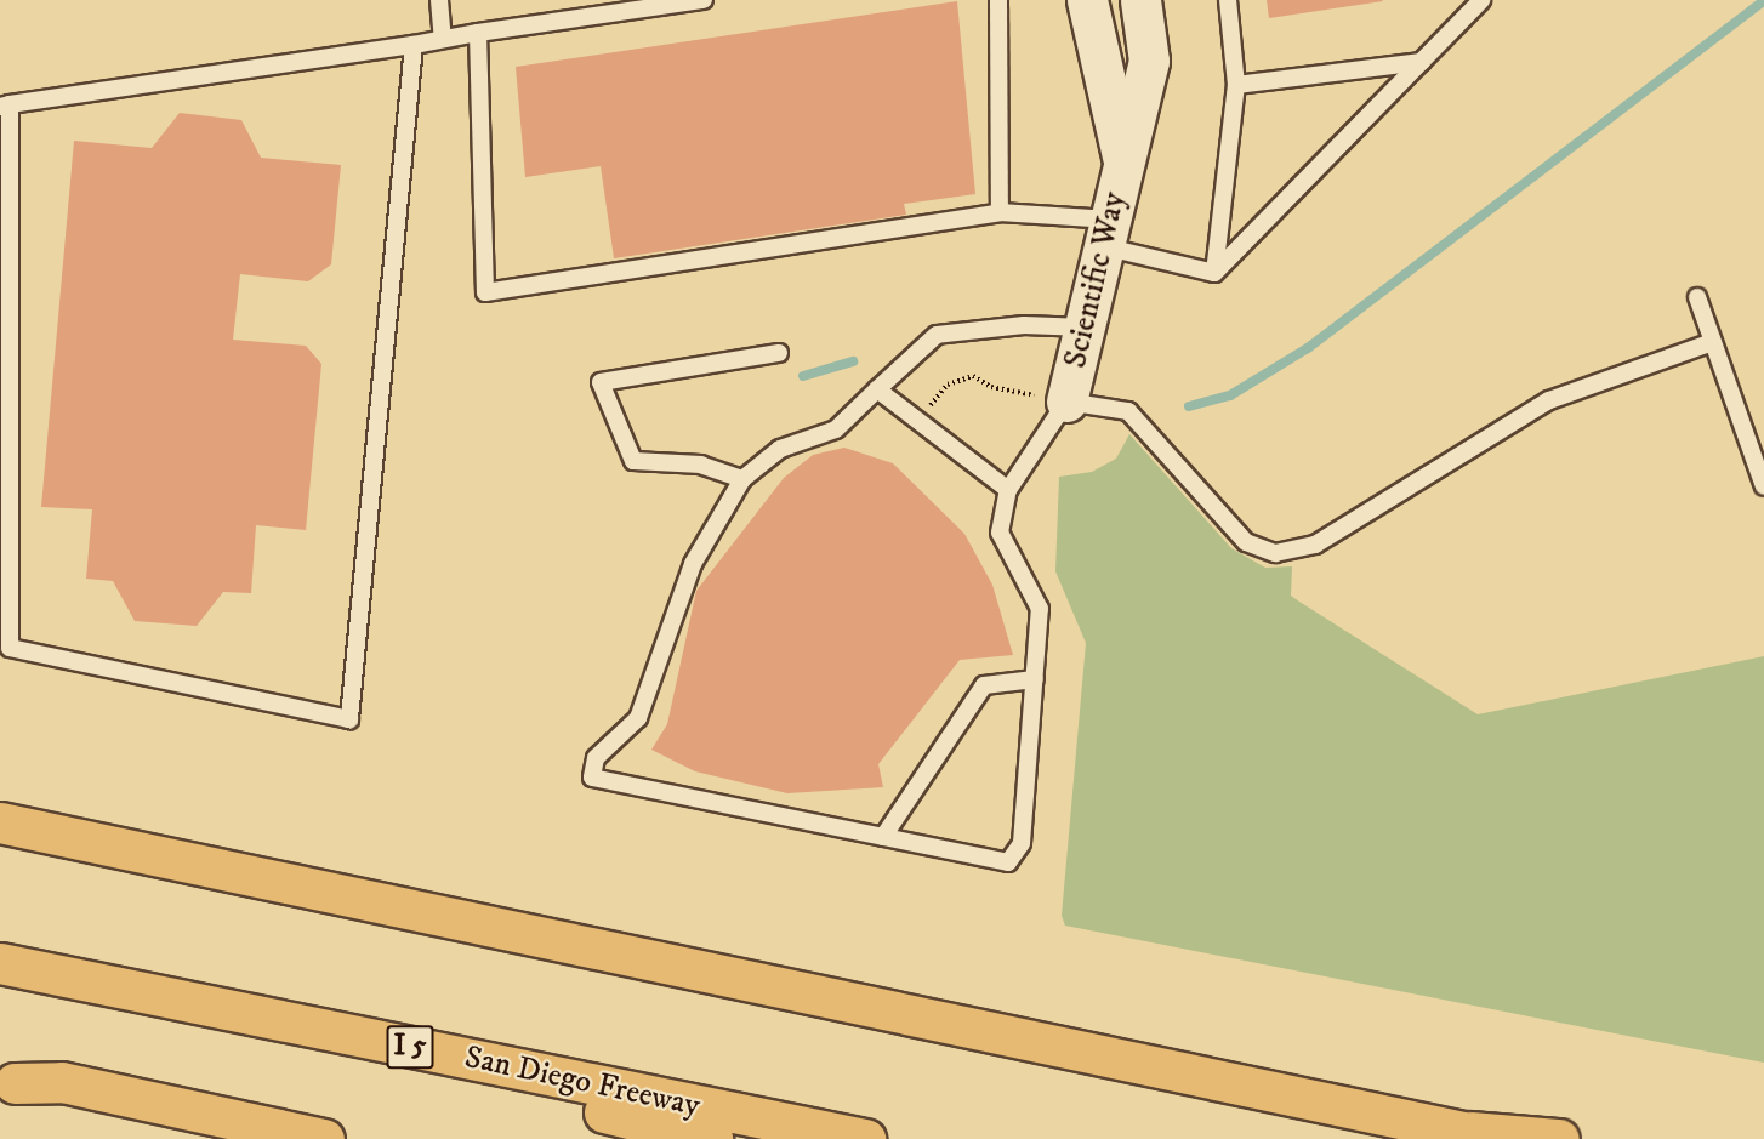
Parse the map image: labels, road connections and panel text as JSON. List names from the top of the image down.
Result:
{
  "streets": {
    "highway": ["I 5", "San Diego Freeway"],
    "street": ["Scientific Way"]
  }
}
